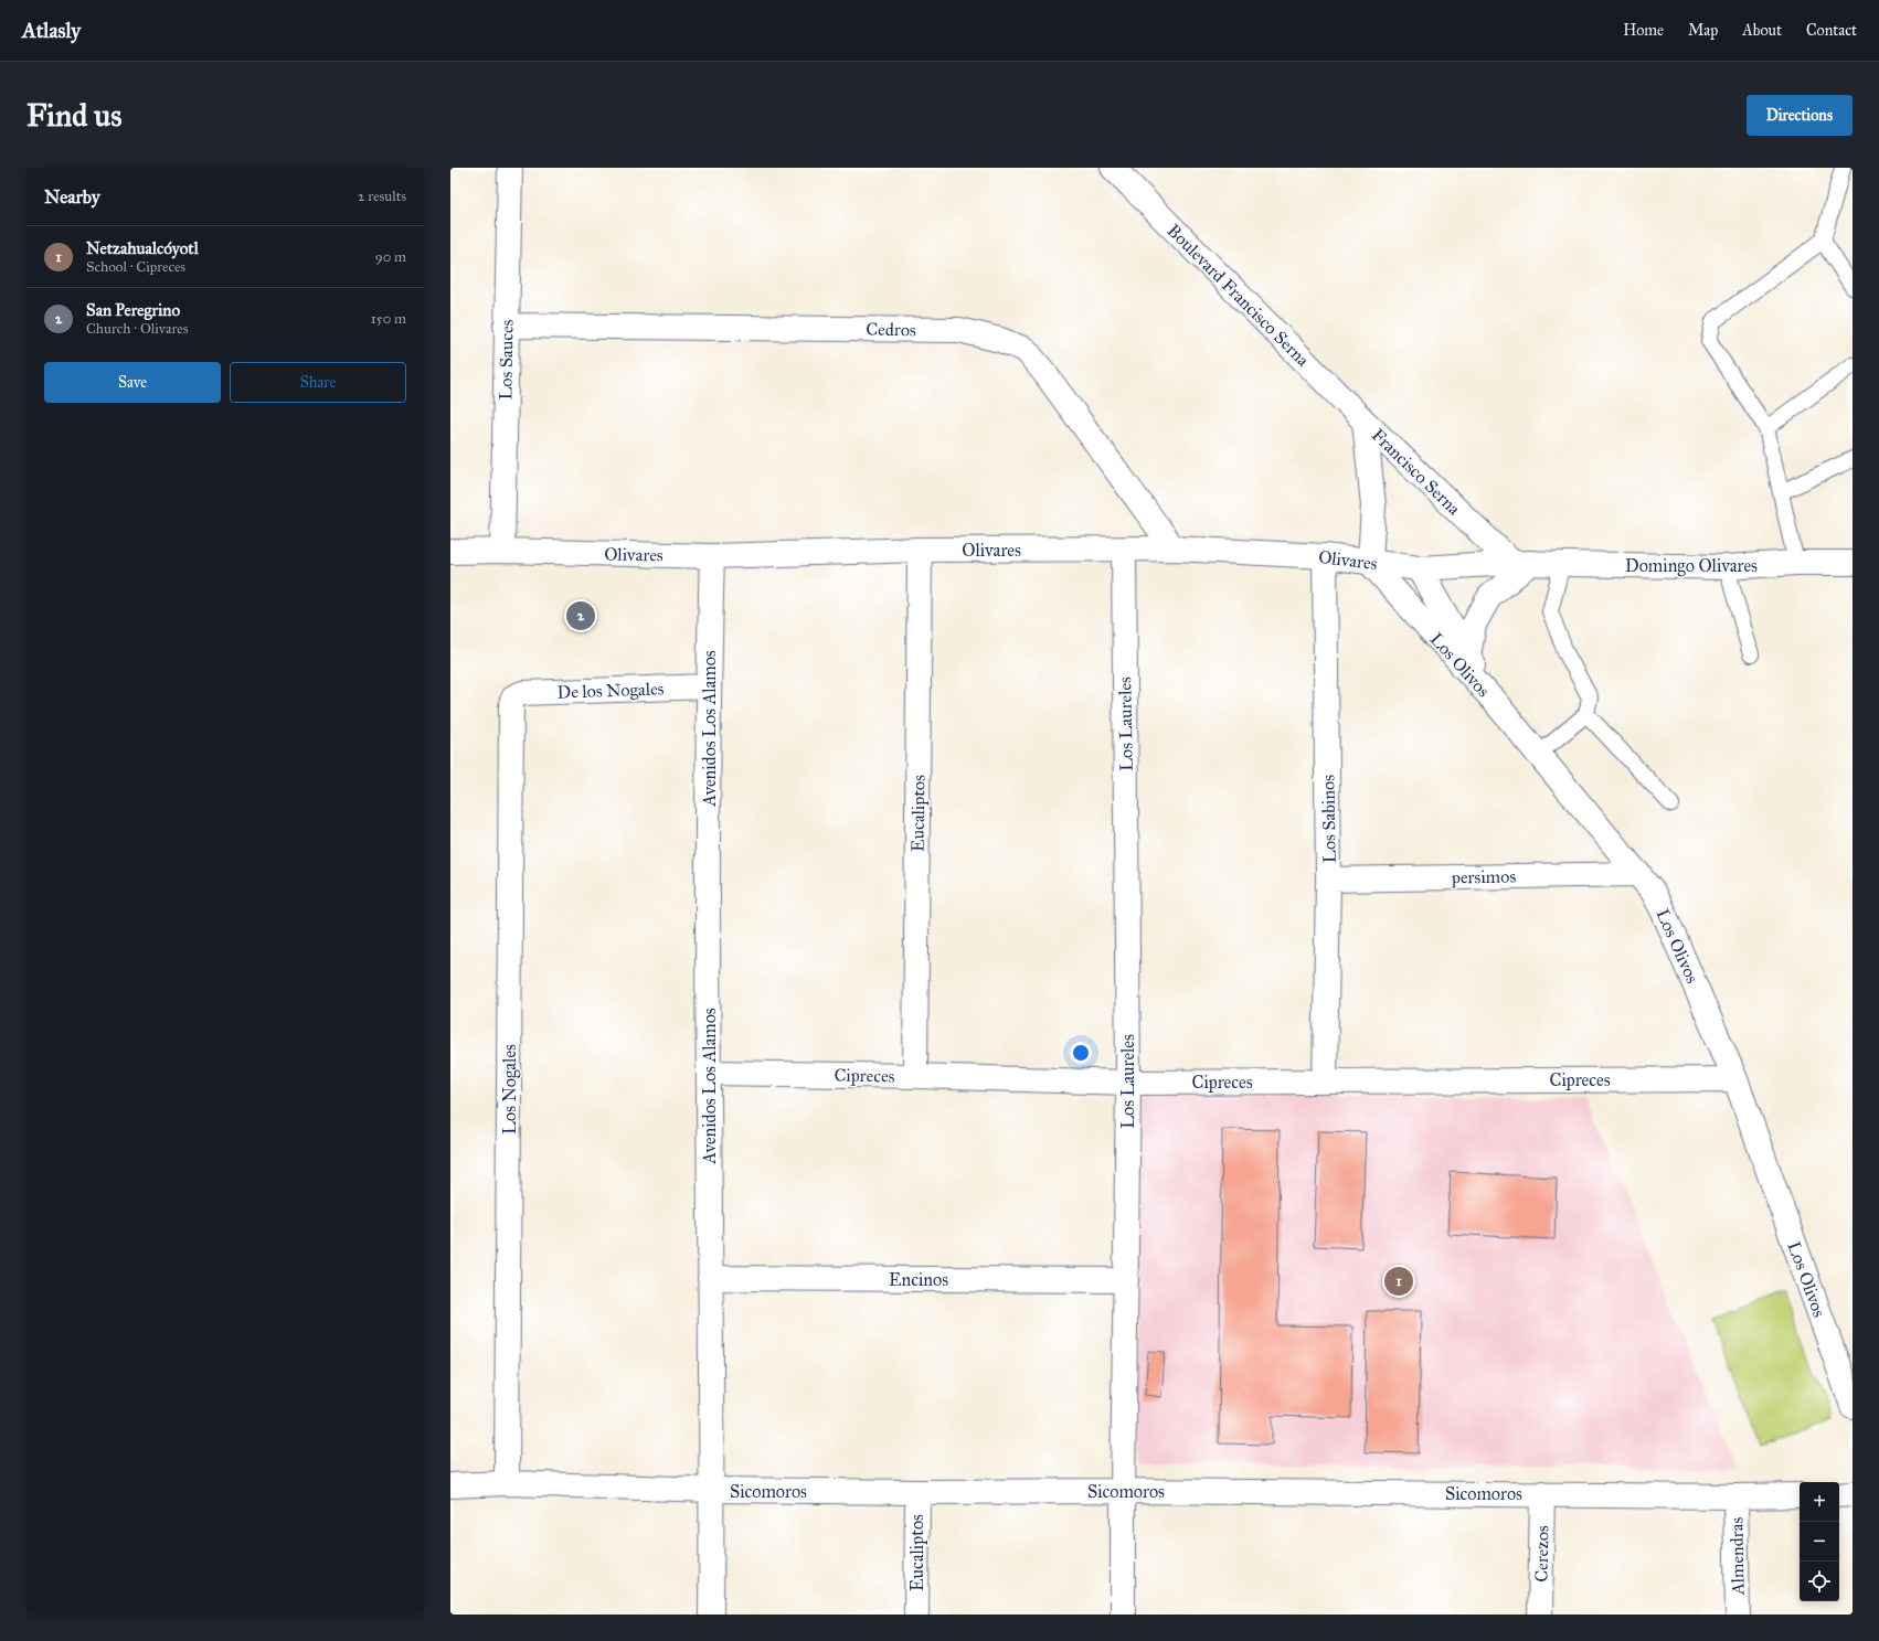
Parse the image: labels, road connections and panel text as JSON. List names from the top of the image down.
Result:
{
  "streets": {
    "street": [
      "Boulevard Francisco Serna",
      "Cedros",
      "Los Sauces",
      "Francisco Serna",
      "Olivares",
      "Domingo Olivares",
      "Los Olivos",
      "De los Nogales",
      "Los Laureles",
      "Avenidos Los Alamos",
      "Eucaliptos",
      "Los Sabinos",
      "persimos",
      "Cipreces",
      "Los Nogales",
      "Encinos",
      "Sicomoros",
      "Cerezos",
      "Almendras"
    ]
  },
  "crossings": [
    ["Boulevard Francisco Serna", "Francisco Serna"],
    ["Cedros", "Los Sauces"],
    ["Cedros", "Olivares"],
    ["Los Sauces", "Olivares"],
    ["Francisco Serna", "Olivares"],
    ["Francisco Serna", "Domingo Olivares"],
    ["Francisco Serna", "Los Olivos"],
    ["Olivares", "Domingo Olivares"],
    ["Olivares", "Los Olivos"],
    ["Olivares", "Los Laureles"],
    ["Olivares", "Avenidos Los Alamos"],
    ["Olivares", "Eucaliptos"],
    ["Olivares", "Los Sabinos"],
    ["Los Olivos", "persimos"],
    ["Los Olivos", "Cipreces"],
    ["De los Nogales", "Avenidos Los Alamos"],
    ["De los Nogales", "Los Nogales"],
    ["Los Laureles", "Cipreces"],
    ["Los Laureles", "Encinos"],
    ["Los Laureles", "Sicomoros"],
    ["Avenidos Los Alamos", "Cipreces"],
    ["Avenidos Los Alamos", "Encinos"],
    ["Avenidos Los Alamos", "Sicomoros"],
    ["Eucaliptos", "Cipreces"],
    ["Eucaliptos", "Sicomoros"],
    ["Los Sabinos", "persimos"],
    ["Los Sabinos", "Cipreces"],
    ["Los Nogales", "Sicomoros"],
    ["Sicomoros", "Cerezos"],
    ["Sicomoros", "Almendras"]
  ],
  "page": {
    "header": "Atlasly",
    "nav": [
      "Home",
      "Map",
      "About",
      "Contact"
    ],
    "buttons": [
      "Directions",
      ["Save", "Share"]
    ],
    "title": "Find us",
    "heading": ["Nearby", "2 results"],
    "list": [
      {
        "mark": "1",
        "name": "Netzahualcóyotl",
        "note": "School · Cipreces",
        "value": "90 m"
      },
      {
        "mark": "2",
        "name": "San Peregrino",
        "note": "Church · Olivares",
        "value": "150 m"
      }
    ],
    "pins": ["2", "1"],
    "map_buttons": ["+", "−"]
  }
}
